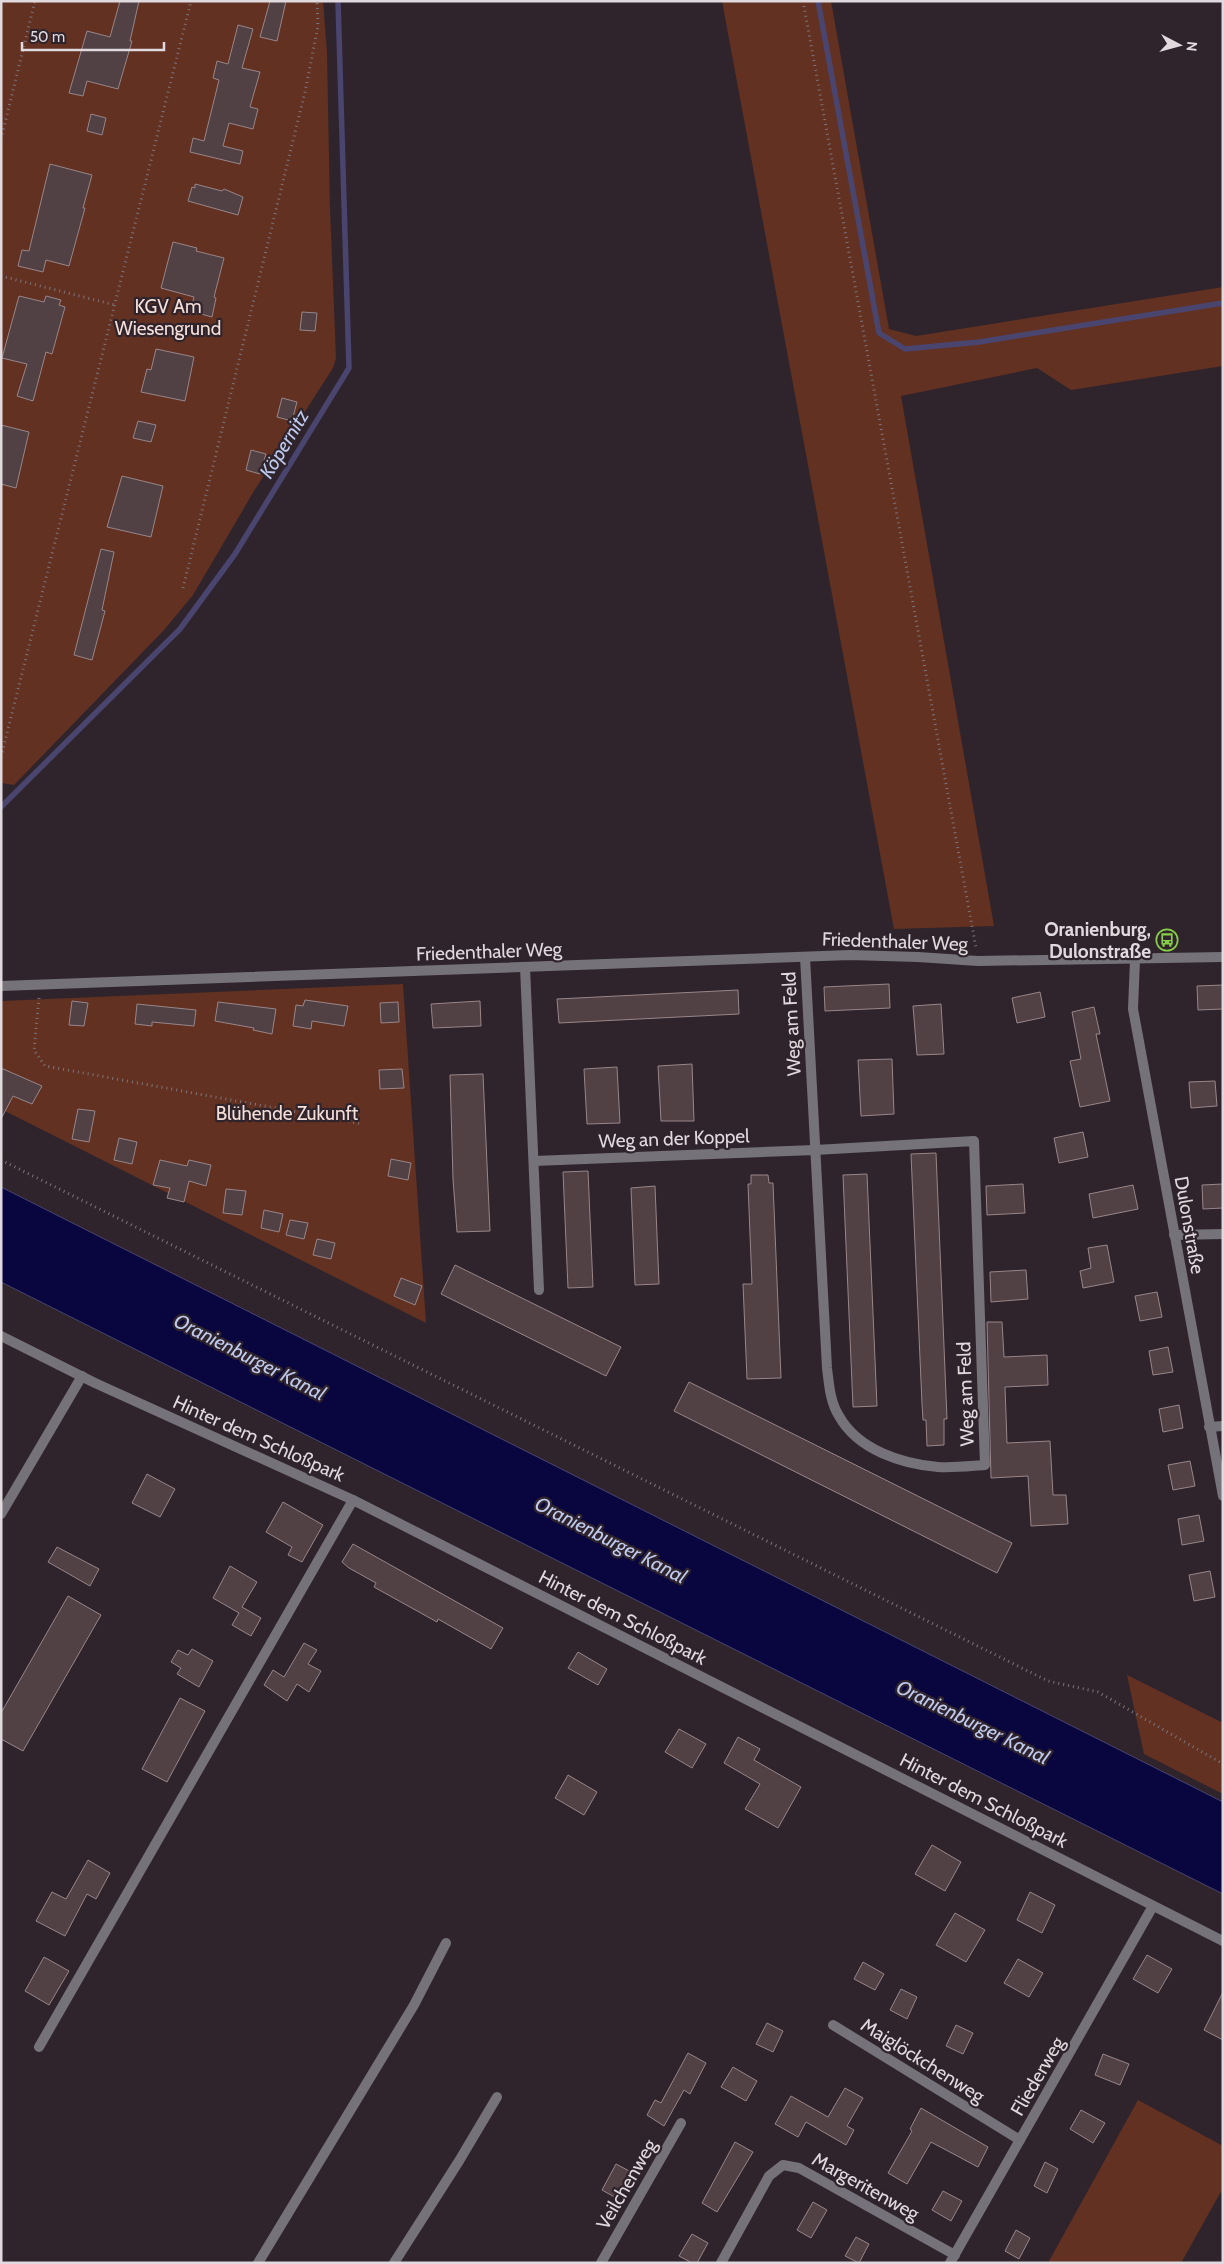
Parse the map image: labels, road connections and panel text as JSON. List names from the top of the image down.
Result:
{
  "streets": {
    "street": [
      "Friedenthaler Weg",
      "Weg am Feld",
      "Weg an der Koppel",
      "Dulonstraße",
      "Hinter dem Schloßpark",
      "Maiglöckchenweg",
      "Fliederweg",
      "Veilchenweg",
      "Margeritenweg"
    ]
  },
  "crossings": [
    ["Friedenthaler Weg", "Weg am Feld"],
    ["Friedenthaler Weg", "Dulonstraße"],
    ["Weg am Feld", "Weg an der Koppel"],
    ["Hinter dem Schloßpark", "Fliederweg"],
    ["Maiglöckchenweg", "Fliederweg"],
    ["Fliederweg", "Margeritenweg"]
  ],
  "water": ["Köpernitz", "Oranienburger Kanal"],
  "parks": ["KGV Am Wiesengrund", "Blühende Zukunft"],
  "places": {
    "bus stop": ["Oranienburg, Dulonstraße"]
  },
  "scale_bar": "50 m",
  "north": "right"
}
